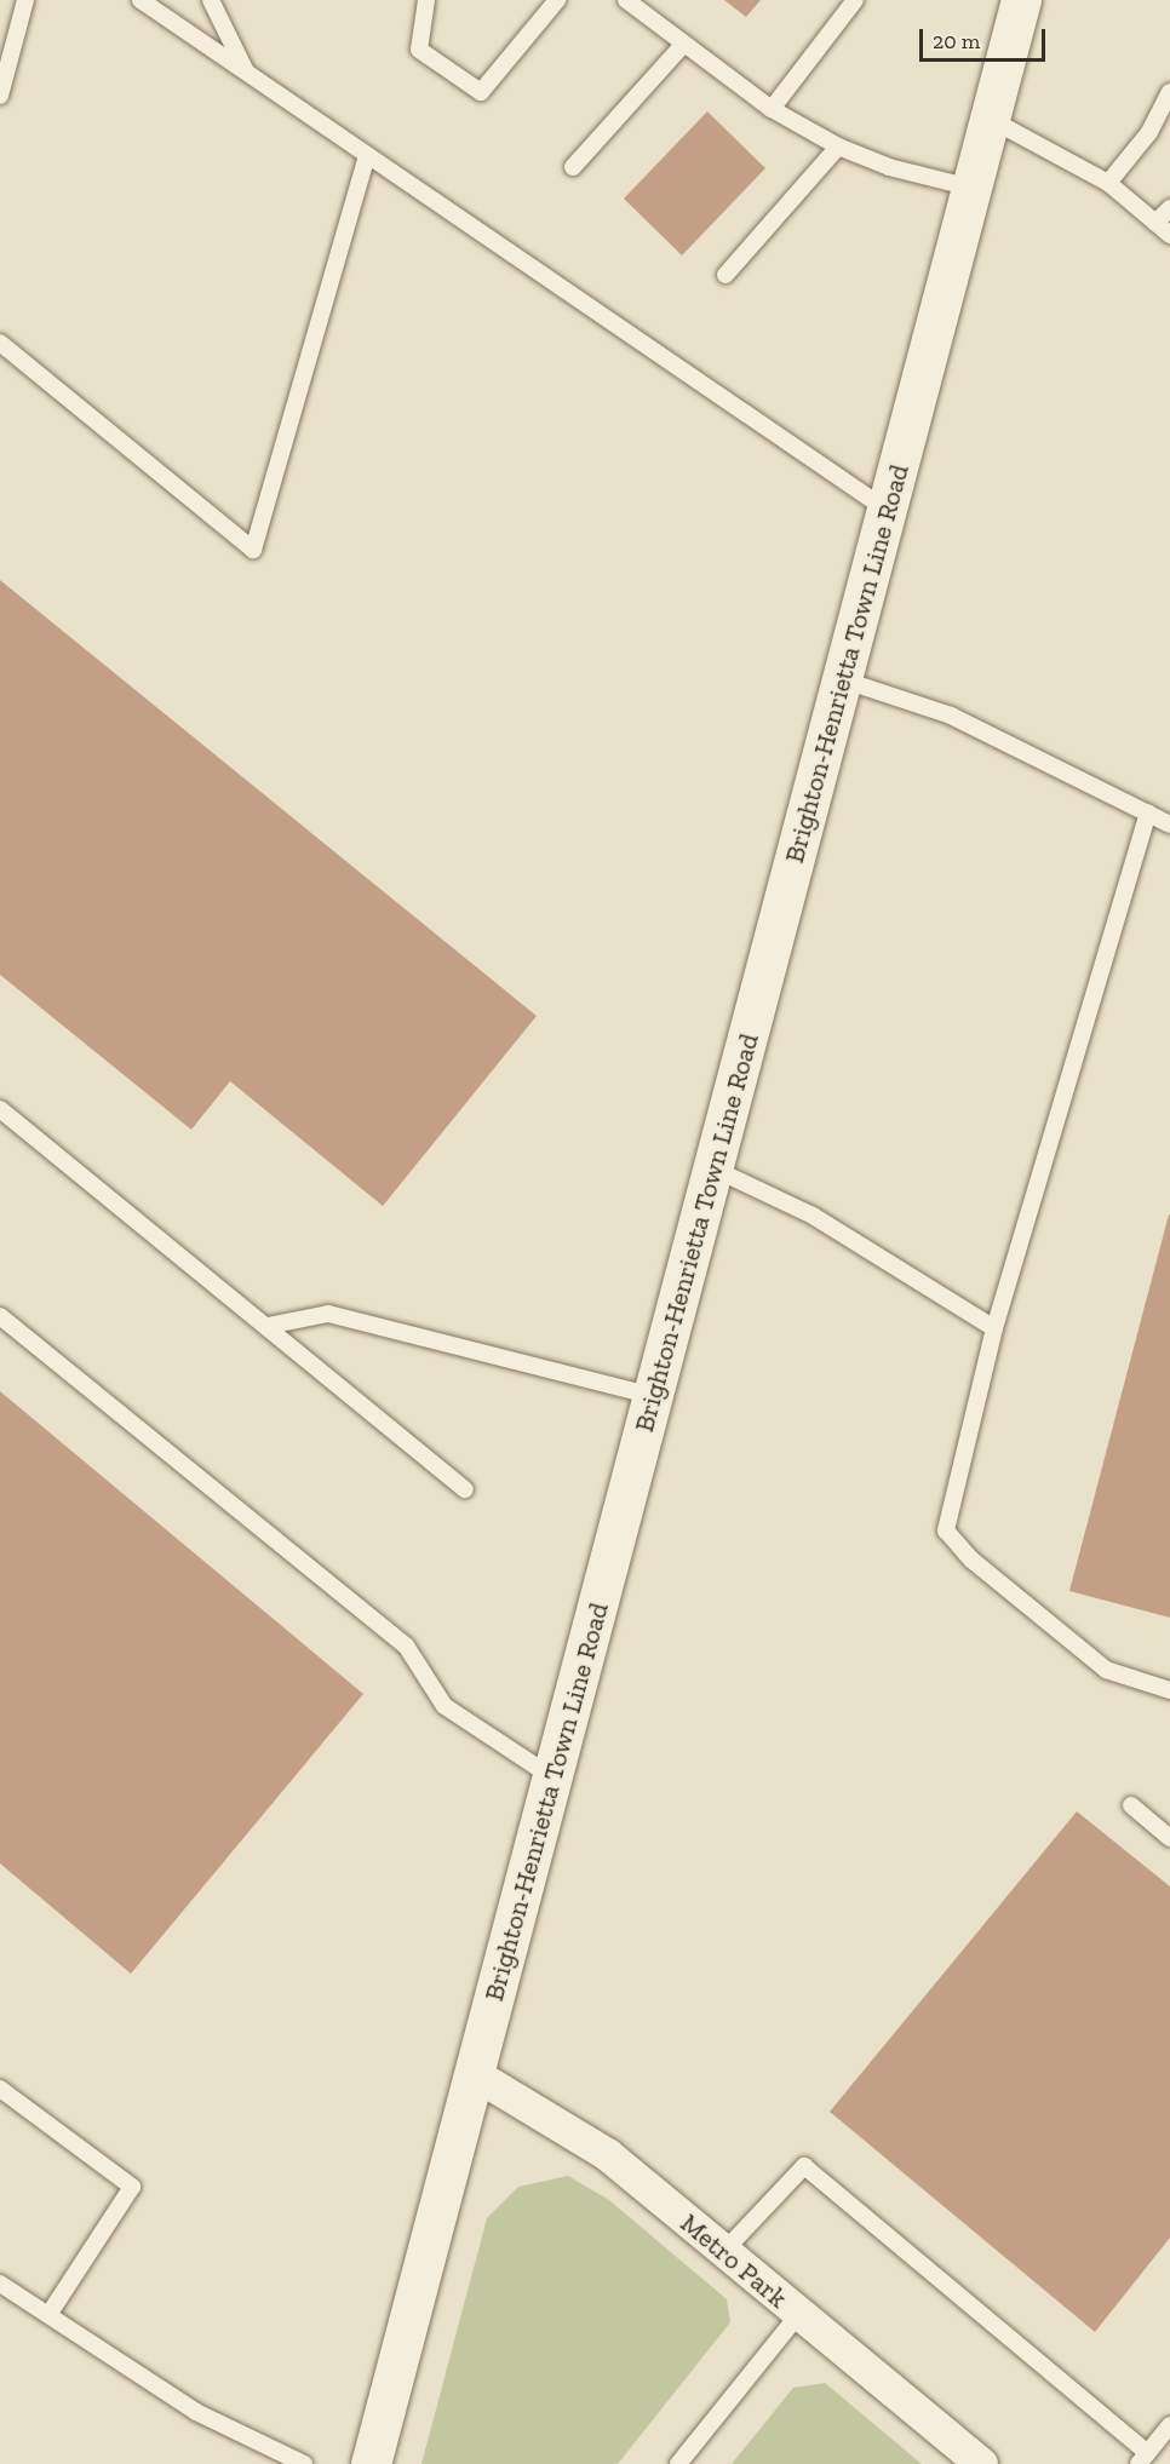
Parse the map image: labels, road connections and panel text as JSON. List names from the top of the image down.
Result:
{
  "streets": {
    "street": ["Brighton-Henrietta Town Line Road", "Metro Park"]
  },
  "crossings": [
    ["Brighton-Henrietta Town Line Road", "Metro Park"]
  ],
  "scale_bar": "20 m"
}
